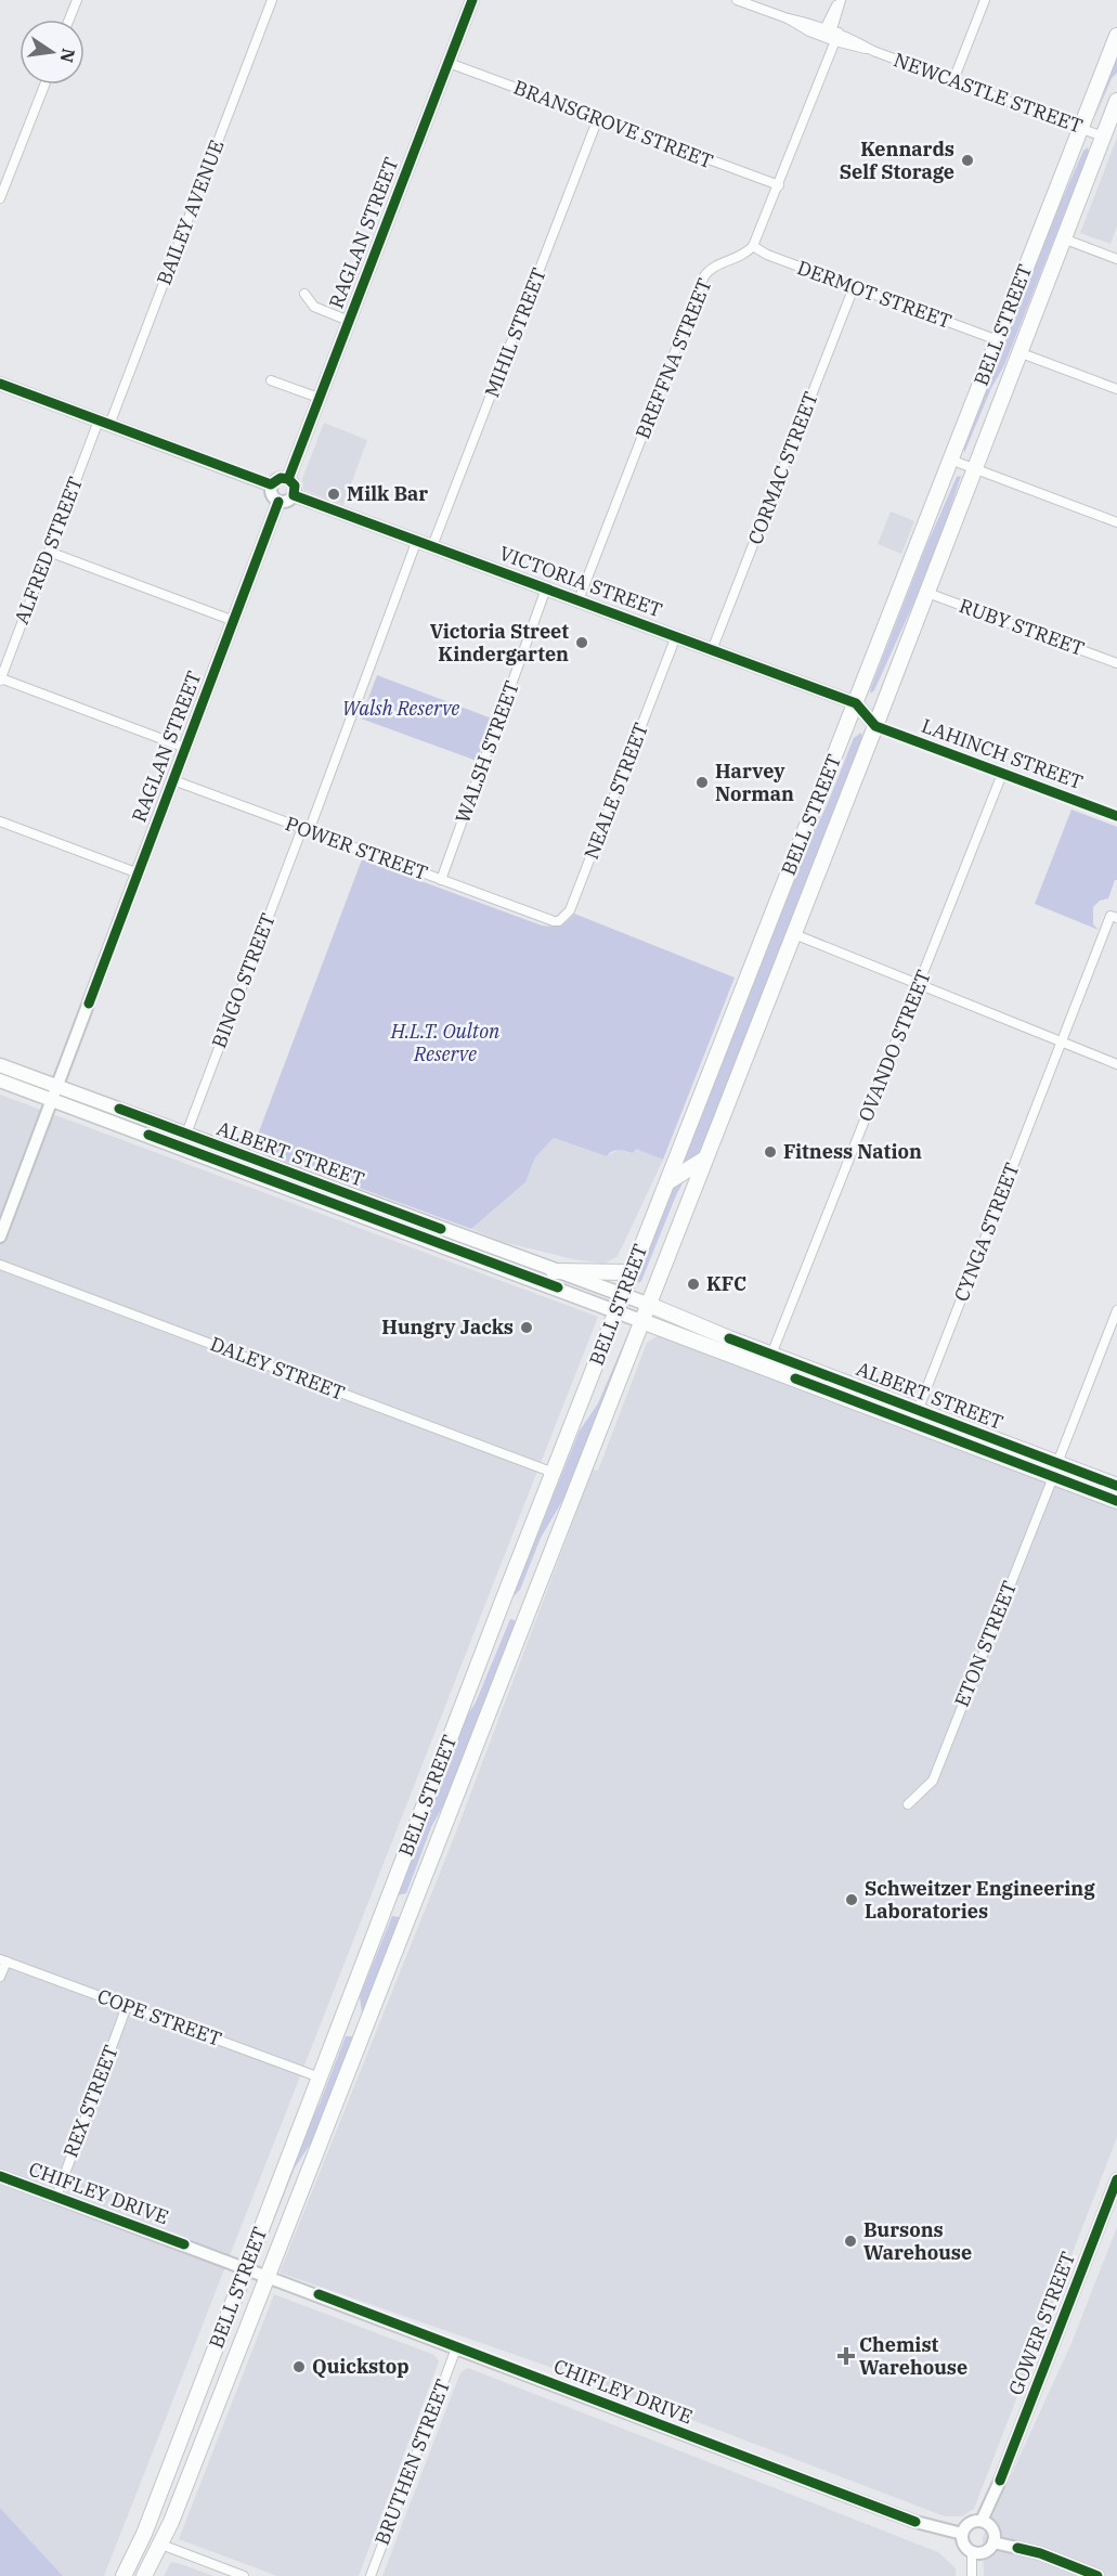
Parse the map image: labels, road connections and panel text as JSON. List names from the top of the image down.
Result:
{
  "streets": {
    "highway": ["BELL STREET", "ALBERT STREET"],
    "street": [
      "NEWCASTLE STREET",
      "BRANSGROVE STREET",
      "BAILEY AVENUE",
      "RAGLAN STREET",
      "DERMOT STREET",
      "MIHIL STREET",
      "BREFFNA STREET",
      "CORMAC STREET",
      "ALFRED STREET",
      "VICTORIA STREET",
      "RUBY STREET",
      "WALSH STREET",
      "LAHINCH STREET",
      "NEALE STREET",
      "POWER STREET",
      "BINGO STREET",
      "OVANDO STREET",
      "CYNGA STREET",
      "DALEY STREET",
      "ETON STREET",
      "COPE STREET",
      "REX STREET",
      "CHIFLEY DRIVE",
      "GOWER STREET",
      "BRUTHEN STREET"
    ]
  },
  "crossings": [
    ["NEWCASTLE STREET", "BELL STREET"],
    ["BRANSGROVE STREET", "RAGLAN STREET"],
    ["BRANSGROVE STREET", "MIHIL STREET"],
    ["BAILEY AVENUE", "ALFRED STREET"],
    ["RAGLAN STREET", "VICTORIA STREET"],
    ["RAGLAN STREET", "POWER STREET"],
    ["RAGLAN STREET", "ALBERT STREET"],
    ["DERMOT STREET", "BELL STREET"],
    ["DERMOT STREET", "BREFFNA STREET"],
    ["DERMOT STREET", "CORMAC STREET"],
    ["BELL STREET", "VICTORIA STREET"],
    ["BELL STREET", "RUBY STREET"],
    ["BELL STREET", "LAHINCH STREET"],
    ["BELL STREET", "ALBERT STREET"],
    ["BELL STREET", "DALEY STREET"],
    ["BELL STREET", "COPE STREET"],
    ["BELL STREET", "CHIFLEY DRIVE"],
    ["MIHIL STREET", "VICTORIA STREET"],
    ["BREFFNA STREET", "VICTORIA STREET"],
    ["CORMAC STREET", "VICTORIA STREET"],
    ["VICTORIA STREET", "WALSH STREET"],
    ["VICTORIA STREET", "NEALE STREET"],
    ["VICTORIA STREET", "BINGO STREET"],
    ["WALSH STREET", "POWER STREET"],
    ["LAHINCH STREET", "OVANDO STREET"],
    ["NEALE STREET", "POWER STREET"],
    ["POWER STREET", "BINGO STREET"],
    ["BINGO STREET", "ALBERT STREET"],
    ["OVANDO STREET", "ALBERT STREET"],
    ["ALBERT STREET", "CYNGA STREET"],
    ["ALBERT STREET", "ETON STREET"],
    ["COPE STREET", "REX STREET"],
    ["REX STREET", "CHIFLEY DRIVE"],
    ["CHIFLEY DRIVE", "GOWER STREET"],
    ["CHIFLEY DRIVE", "BRUTHEN STREET"]
  ],
  "parks": ["Walsh Reserve", "H.L.T. Oulton Reserve"],
  "places": {
    "other": [
      "Kennards Self Storage",
      "Milk Bar",
      "Victoria Street Kindergarten",
      "Harvey Norman",
      "Fitness Nation",
      "KFC",
      "Hungry Jacks",
      "Schweitzer Engineering Laboratories",
      "Bursons Warehouse",
      "Quickstop"
    ],
    "health": ["Chemist Warehouse"]
  },
  "north": "right"
}
